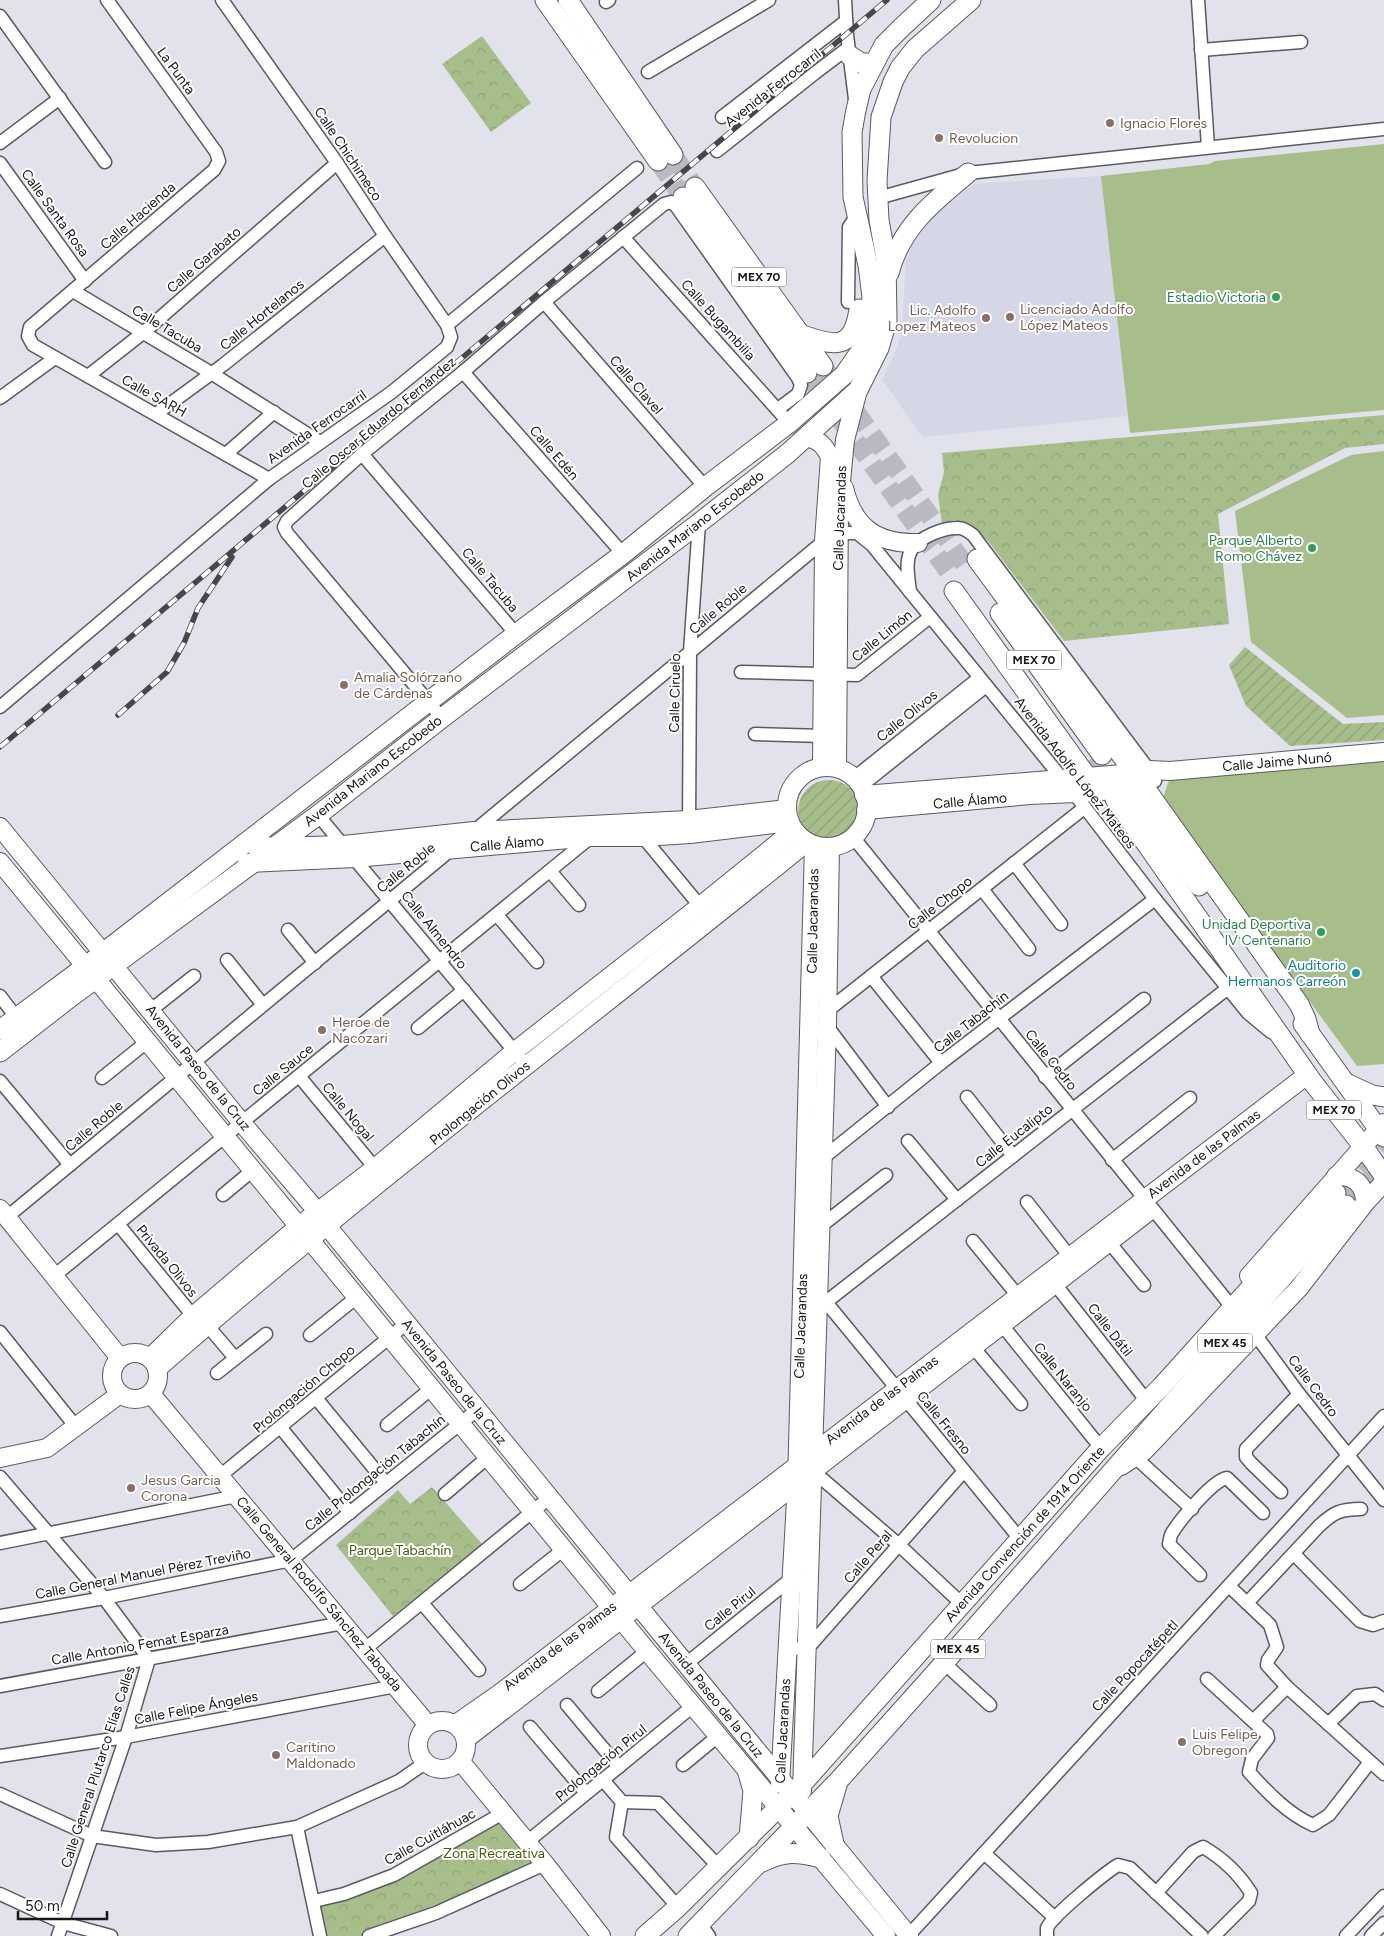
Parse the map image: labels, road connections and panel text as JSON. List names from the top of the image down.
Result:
{
  "streets": {
    "main road": [
      "MEX 70",
      "Avenida Mariano Escobedo",
      "MEX 45",
      "Avenida Convención de 1914 Oriente"
    ],
    "street": [
      "La Punta",
      "Avenida Ferrocarril",
      "Calle Chichimeco",
      "Calle Santa Rosa",
      "Calle Hacienda",
      "Calle Garabato",
      "Calle Hortelanos",
      "Calle Bugambilia",
      "Calle Tacuba",
      "Calle Clavel",
      "Calle SARH",
      "Calle Oscar Eduardo Fernández",
      "Calle Edén",
      "Calle Jacarandas",
      "Calle Roble",
      "Calle Limón",
      "Calle Ciruelo",
      "Calle Olivos",
      "Calle Jaime Nunó",
      "Avenida Adolfo López Mateos",
      "Calle Álamo",
      "Calle Chopo",
      "Calle Almendro",
      "Calle Tabachín",
      "Calle Cedro",
      "Avenida Paseo de la Cruz",
      "Calle Sauce",
      "Prolongación Olivos",
      "Calle Nogal",
      "Calle Eucalipto",
      "Avenida de las Palmas",
      "Privada Olivos",
      "Calle Dátil",
      "Calle Naranjo",
      "Prolongación Chopo",
      "Calle Fresno",
      "Calle Prolongación Tabachín",
      "Calle Peral",
      "Calle General Manuel Pérez Treviño",
      "Calle General Rodolfo Sánchez Taboada",
      "Calle Pirul",
      "Calle Antonio Femat Esparza",
      "Calle Popocatépetl",
      "Calle Felipe Ángeles",
      "Prolongación Pirul",
      "Calle General Plutarco Elías Calles",
      "Calle Cuitláhuac"
    ]
  },
  "crossings": [
    ["La Punta", "Calle Hacienda"],
    ["Avenida Ferrocarril", "Calle Chichimeco"],
    ["Avenida Ferrocarril", "Calle Tacuba"],
    ["Avenida Ferrocarril", "Calle SARH"],
    ["Calle Chichimeco", "Calle Garabato"],
    ["Calle Chichimeco", "Calle Hortelanos"],
    ["Calle Santa Rosa", "Calle Hacienda"],
    ["Calle Hacienda", "Calle Tacuba"],
    ["Calle Hacienda", "Calle SARH"],
    ["Calle Garabato", "Calle Tacuba"],
    ["Calle Garabato", "Calle SARH"],
    ["MEX 70", "Calle Oscar Eduardo Fernández"],
    ["MEX 70", "Calle Jaime Nunó"],
    ["MEX 70", "Avenida Adolfo López Mateos"],
    ["MEX 70", "Calle Álamo"],
    ["MEX 70", "Avenida de las Palmas"],
    ["MEX 70", "Avenida Convención de 1914 Oriente"],
    ["Calle Hortelanos", "Calle Tacuba"],
    ["Calle Hortelanos", "Calle SARH"],
    ["Calle Bugambilia", "Calle Oscar Eduardo Fernández"],
    ["Calle Bugambilia", "Calle Jacarandas"],
    ["Calle Bugambilia", "Avenida Mariano Escobedo"],
    ["Calle Tacuba", "Calle Oscar Eduardo Fernández"],
    ["Calle Tacuba", "Avenida Mariano Escobedo"],
    ["Calle Clavel", "Calle Oscar Eduardo Fernández"],
    ["Calle Clavel", "Avenida Mariano Escobedo"],
    ["Calle Oscar Eduardo Fernández", "Calle Edén"],
    ["Calle Oscar Eduardo Fernández", "Avenida Mariano Escobedo"],
    ["Calle Edén", "Avenida Mariano Escobedo"],
    ["Calle Jacarandas", "Avenida Mariano Escobedo"],
    ["Calle Jacarandas", "Calle Roble"],
    ["Calle Jacarandas", "Calle Limón"],
    ["Calle Jacarandas", "Calle Olivos"],
    ["Calle Jacarandas", "Avenida Adolfo López Mateos"],
    ["Calle Jacarandas", "Calle Álamo"],
    ["Calle Jacarandas", "Calle Chopo"],
    ["Calle Jacarandas", "Calle Tabachín"],
    ["Calle Jacarandas", "Calle Cedro"],
    ["Calle Jacarandas", "Avenida Paseo de la Cruz"],
    ["Calle Jacarandas", "Prolongación Olivos"],
    ["Calle Jacarandas", "Calle Eucalipto"],
    ["Calle Jacarandas", "Avenida de las Palmas"],
    ["Calle Jacarandas", "Calle Fresno"],
    ["Calle Jacarandas", "Avenida Convención de 1914 Oriente"],
    ["Calle Jacarandas", "Calle Peral"],
    ["Calle Jacarandas", "Calle Pirul"],
    ["Avenida Mariano Escobedo", "Calle Ciruelo"],
    ["Avenida Mariano Escobedo", "Calle Álamo"],
    ["Avenida Mariano Escobedo", "Calle Almendro"],
    ["Avenida Mariano Escobedo", "Avenida Paseo de la Cruz"],
    ["Calle Roble", "Calle Ciruelo"],
    ["Calle Roble", "Avenida Adolfo López Mateos"],
    ["Calle Roble", "Calle Álamo"],
    ["Calle Roble", "Calle Almendro"],
    ["Calle Roble", "Avenida Paseo de la Cruz"],
    ["Calle Limón", "Avenida Adolfo López Mateos"],
    ["Calle Ciruelo", "Calle Álamo"],
    ["Calle Olivos", "Avenida Adolfo López Mateos"],
    ["Calle Olivos", "Calle Álamo"],
    ["Calle Olivos", "Calle Cedro"],
    ["Calle Olivos", "Prolongación Olivos"],
    ["Calle Jaime Nunó", "Calle Álamo"],
    ["Avenida Adolfo López Mateos", "Calle Álamo"],
    ["Avenida Adolfo López Mateos", "Calle Chopo"],
    ["Avenida Adolfo López Mateos", "Calle Tabachín"],
    ["Avenida Adolfo López Mateos", "Calle Eucalipto"],
    ["Calle Álamo", "Calle Almendro"],
    ["Calle Álamo", "Calle Cedro"],
    ["Calle Álamo", "Calle Sauce"],
    ["Calle Álamo", "Prolongación Olivos"],
    ["Calle Chopo", "Calle Cedro"],
    ["Calle Almendro", "Calle Sauce"],
    ["Calle Almendro", "Prolongación Olivos"],
    ["Calle Tabachín", "Calle Cedro"],
    ["Calle Cedro", "Prolongación Olivos"],
    ["Calle Cedro", "Calle Eucalipto"],
    ["Calle Cedro", "Avenida de las Palmas"],
    ["Calle Cedro", "Avenida Convención de 1914 Oriente"],
    ["Calle Cedro", "Calle Popocatépetl"],
    ["Avenida Paseo de la Cruz", "Calle Sauce"],
    ["Avenida Paseo de la Cruz", "Prolongación Olivos"],
    ["Avenida Paseo de la Cruz", "Avenida de las Palmas"],
    ["Avenida Paseo de la Cruz", "Prolongación Chopo"],
    ["Avenida Paseo de la Cruz", "Calle Prolongación Tabachín"],
    ["Avenida Paseo de la Cruz", "Avenida Convención de 1914 Oriente"],
    ["Avenida Paseo de la Cruz", "Calle Pirul"],
    ["Avenida Paseo de la Cruz", "Calle Popocatépetl"],
    ["Avenida Paseo de la Cruz", "Prolongación Pirul"],
    ["Calle Sauce", "Calle Nogal"],
    ["Calle Sauce", "Privada Olivos"],
    ["Prolongación Olivos", "Calle Nogal"],
    ["Prolongación Olivos", "Privada Olivos"],
    ["Prolongación Olivos", "Calle General Rodolfo Sánchez Taboada"],
    ["Calle Eucalipto", "Calle Fresno"],
    ["Avenida de las Palmas", "Calle Dátil"],
    ["Avenida de las Palmas", "Calle Naranjo"],
    ["Avenida de las Palmas", "Calle Fresno"],
    ["Avenida de las Palmas", "Calle General Rodolfo Sánchez Taboada"],
    ["Calle Dátil", "Avenida Convención de 1914 Oriente"],
    ["Calle Naranjo", "Avenida Convención de 1914 Oriente"],
    ["Prolongación Chopo", "Calle General Rodolfo Sánchez Taboada"],
    ["Calle Fresno", "Avenida Convención de 1914 Oriente"],
    ["Calle Fresno", "Calle Peral"],
    ["Calle Prolongación Tabachín", "Calle General Manuel Pérez Treviño"],
    ["Calle Prolongación Tabachín", "Calle General Rodolfo Sánchez Taboada"],
    ["Calle General Manuel Pérez Treviño", "Calle General Rodolfo Sánchez Taboada"],
    ["Calle General Manuel Pérez Treviño", "Calle General Plutarco Elías Calles"],
    ["Calle General Rodolfo Sánchez Taboada", "Calle Antonio Femat Esparza"],
    ["Calle General Rodolfo Sánchez Taboada", "Calle Felipe Ángeles"],
    ["Calle Antonio Femat Esparza", "Calle General Plutarco Elías Calles"],
    ["Calle Felipe Ángeles", "Calle General Plutarco Elías Calles"]
  ],
  "parks": ["Parque Tabachín", "Zona Recreativa"],
  "places": [
    "Ignacio Flores",
    "Revolucion",
    "Estadio Victoria",
    "Licenciado Adolfo López Mateos",
    "Lic. Adolfo Lopez Mateos",
    "Parque Alberto Romo Chávez",
    "Amalia Solórzano de Cárdenas",
    "Unidad Deportiva IV Centenario",
    "Auditorio Hermanos Carreón",
    "Heroe de Nacozari",
    "Jesus Garcia Corona",
    "Luis Felipe Obregon",
    "Caritino Maldonado"
  ],
  "scale_bar": "50 m"
}
